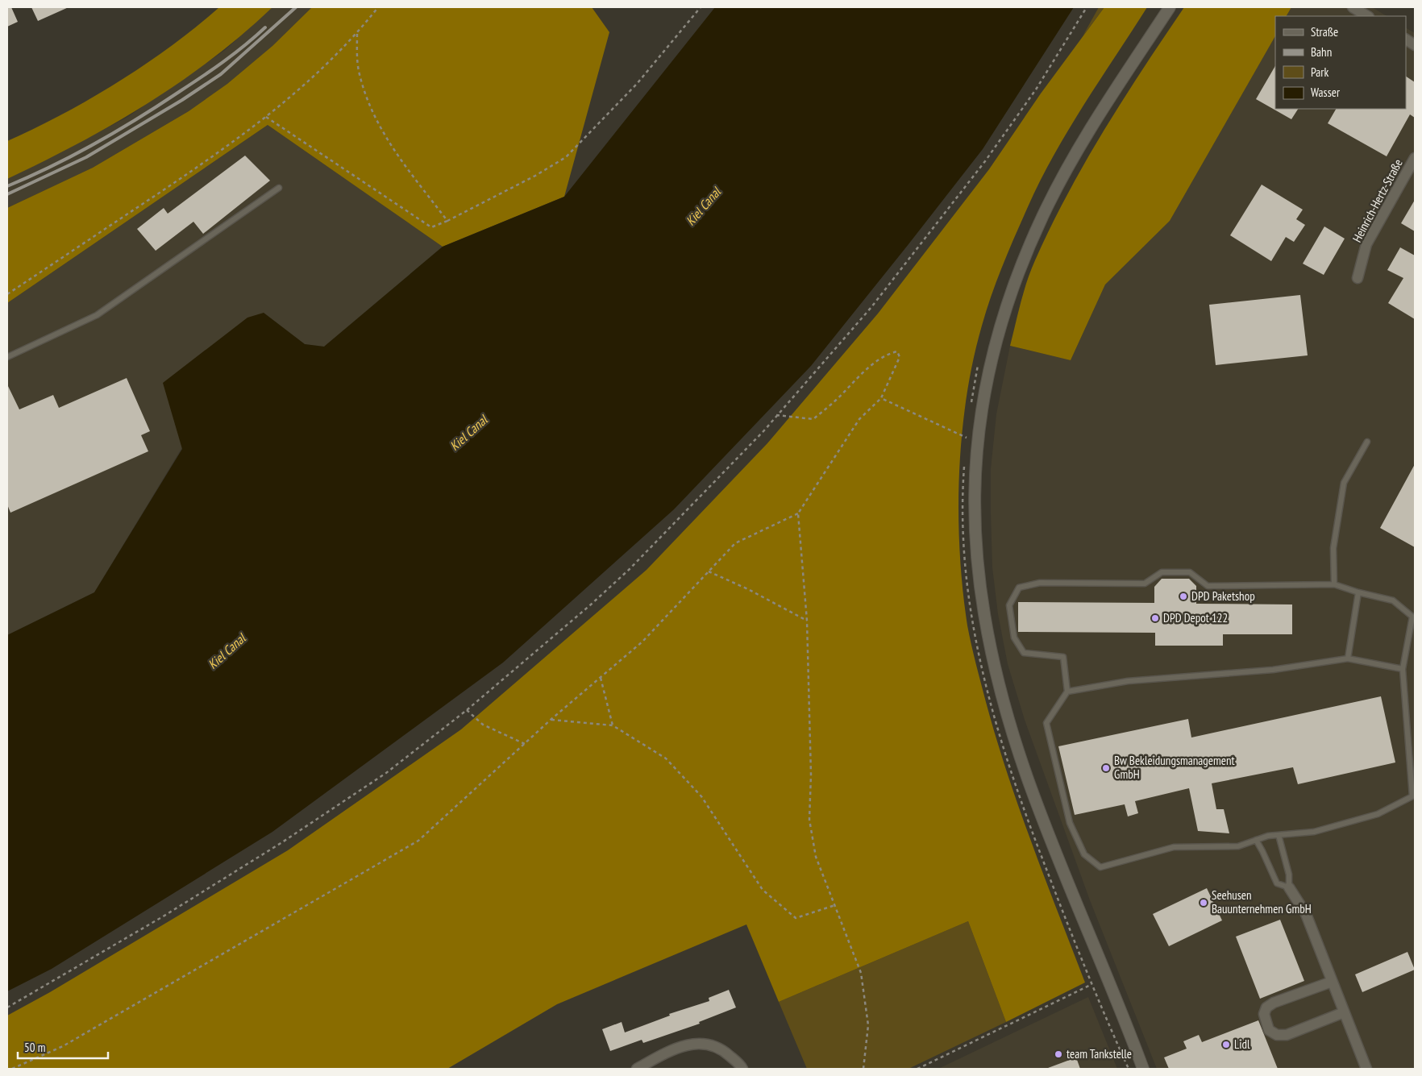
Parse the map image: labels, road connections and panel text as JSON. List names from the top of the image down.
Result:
{
  "streets": {
    "street": ["Heinrich-Hertz-Straße"]
  },
  "water": ["Kiel Canal"],
  "places": [
    "DPD Paketshop",
    "DPD Depot 122",
    "Bw Bekleidungsmanagement GmbH",
    "Seehusen Bauunternehmen GmbH",
    "Lidl",
    "team Tankstelle"
  ],
  "legend": [
    "Straße",
    "Bahn",
    "Park",
    "Wasser"
  ],
  "scale_bar": "50 m"
}
